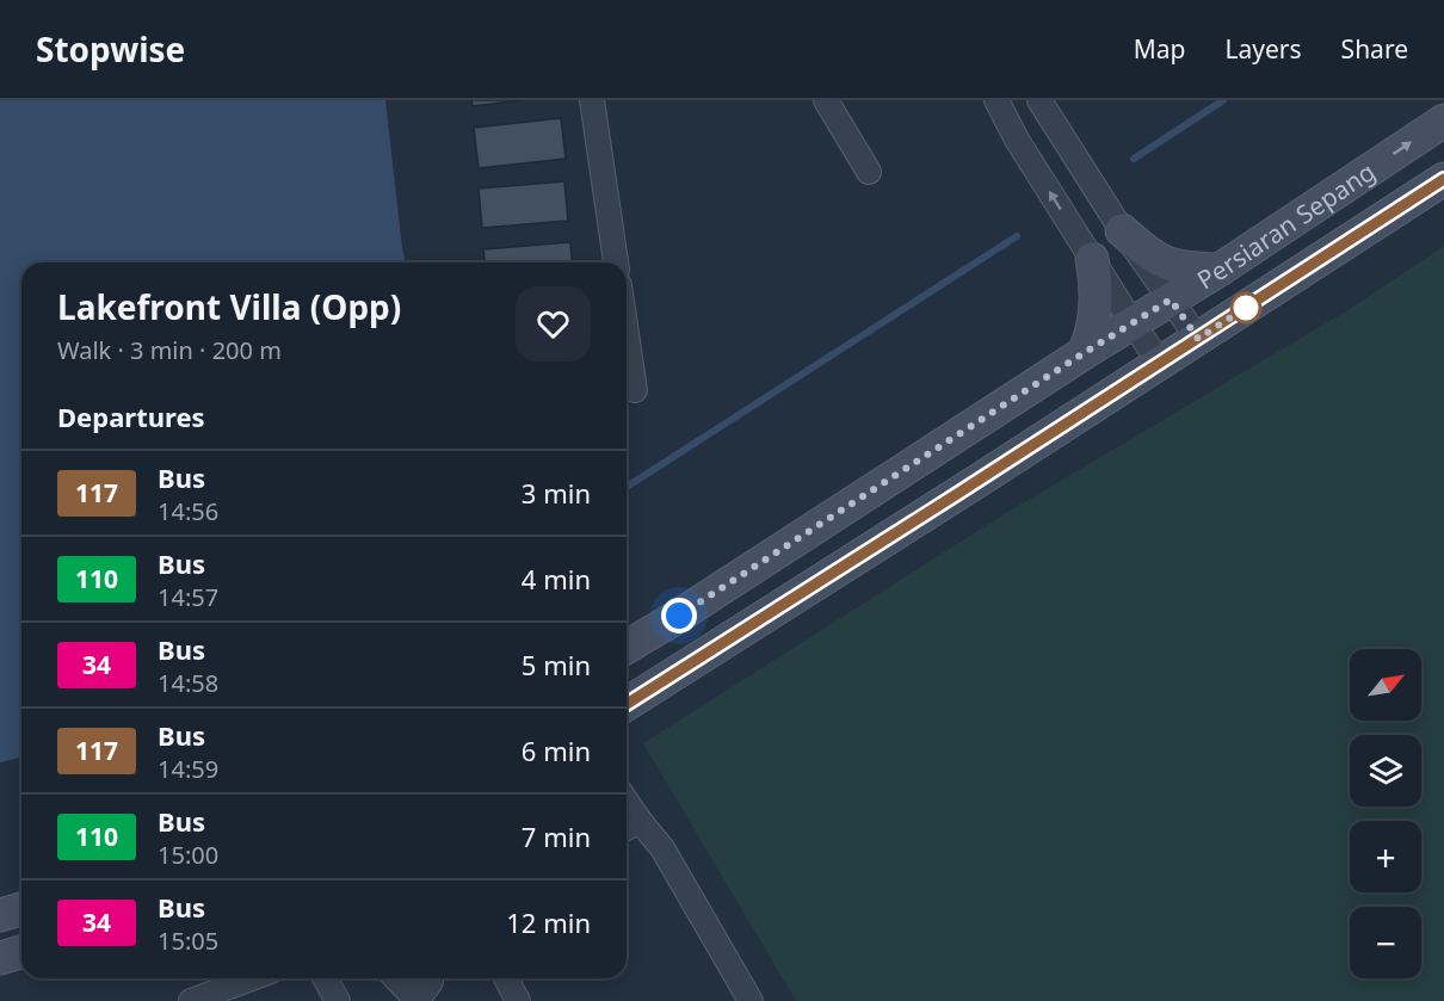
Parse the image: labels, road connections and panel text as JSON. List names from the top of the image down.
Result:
{
  "streets": {
    "street": ["Persiaran Sepang"]
  },
  "lines": ["bus line 117"],
  "north": "top right",
  "page": {
    "header": "Stopwise",
    "nav": ["Map", "Layers", "Share"],
    "heading": [
      ["Lakefront Villa (Opp)", "Walk · 3 min · 200 m"],
      "Departures"
    ],
    "list": [
      {
        "mark": "117",
        "name": "Bus",
        "note": "14:56",
        "value": "3 min"
      },
      {
        "mark": "110",
        "name": "Bus",
        "note": "14:57",
        "value": "4 min"
      },
      {
        "mark": "34",
        "name": "Bus",
        "note": "14:58",
        "value": "5 min"
      },
      {
        "mark": "117",
        "name": "Bus",
        "note": "14:59",
        "value": "6 min"
      },
      {
        "mark": "110",
        "name": "Bus",
        "note": "15:00",
        "value": "7 min"
      },
      {
        "mark": "34",
        "name": "Bus",
        "note": "15:05",
        "value": "12 min"
      }
    ],
    "map_buttons": ["+", "−"]
  }
}
